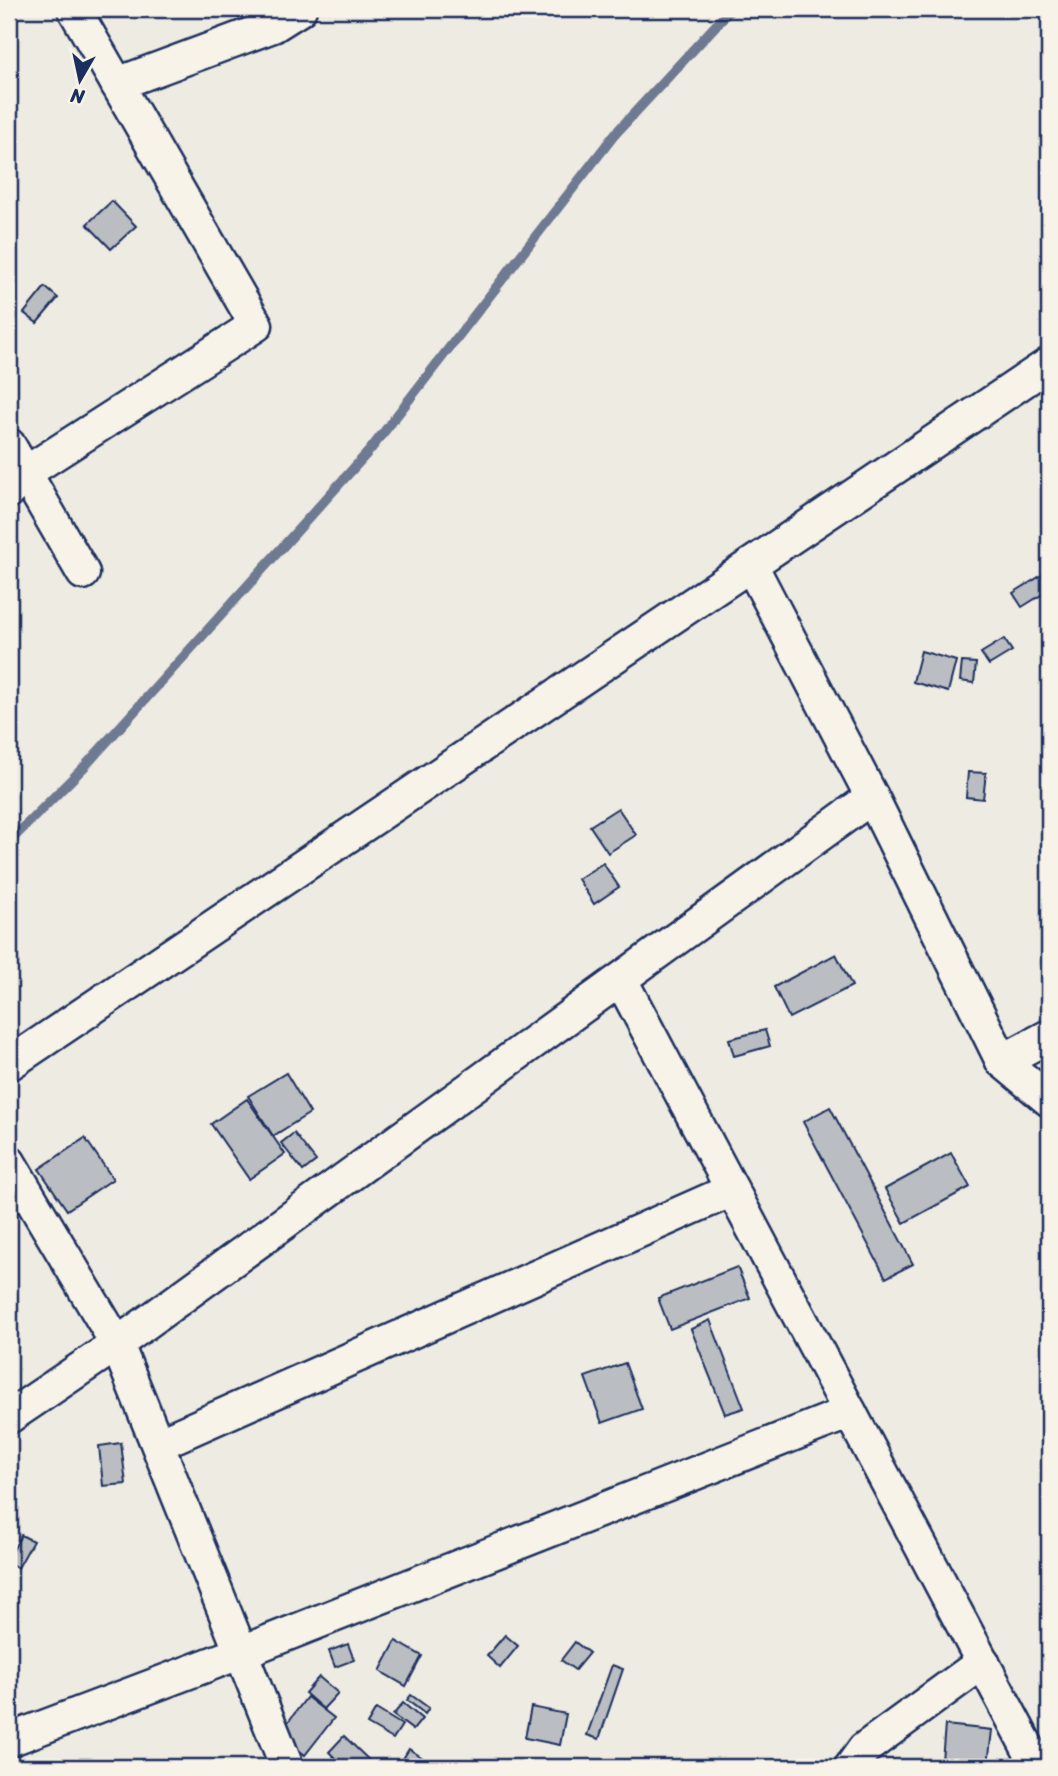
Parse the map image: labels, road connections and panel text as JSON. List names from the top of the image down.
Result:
{
  "north": "bottom"
}
